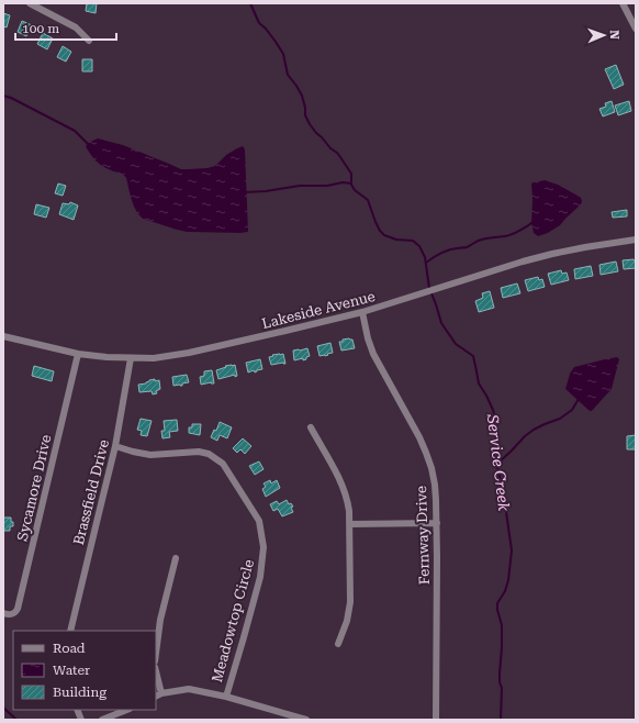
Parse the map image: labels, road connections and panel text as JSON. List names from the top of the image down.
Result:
{
  "streets": {
    "street": [
      "Lakeside Avenue",
      "Sycamore Drive",
      "Brassfield Drive",
      "Fernway Drive",
      "Meadowtop Circle"
    ]
  },
  "crossings": [
    ["Lakeside Avenue", "Sycamore Drive"],
    ["Lakeside Avenue", "Brassfield Drive"],
    ["Lakeside Avenue", "Fernway Drive"],
    ["Brassfield Drive", "Meadowtop Circle"]
  ],
  "water": ["Service Creek"],
  "legend": ["Road", "Water", "Building"],
  "scale_bar": "100 m",
  "north": "right"
}
